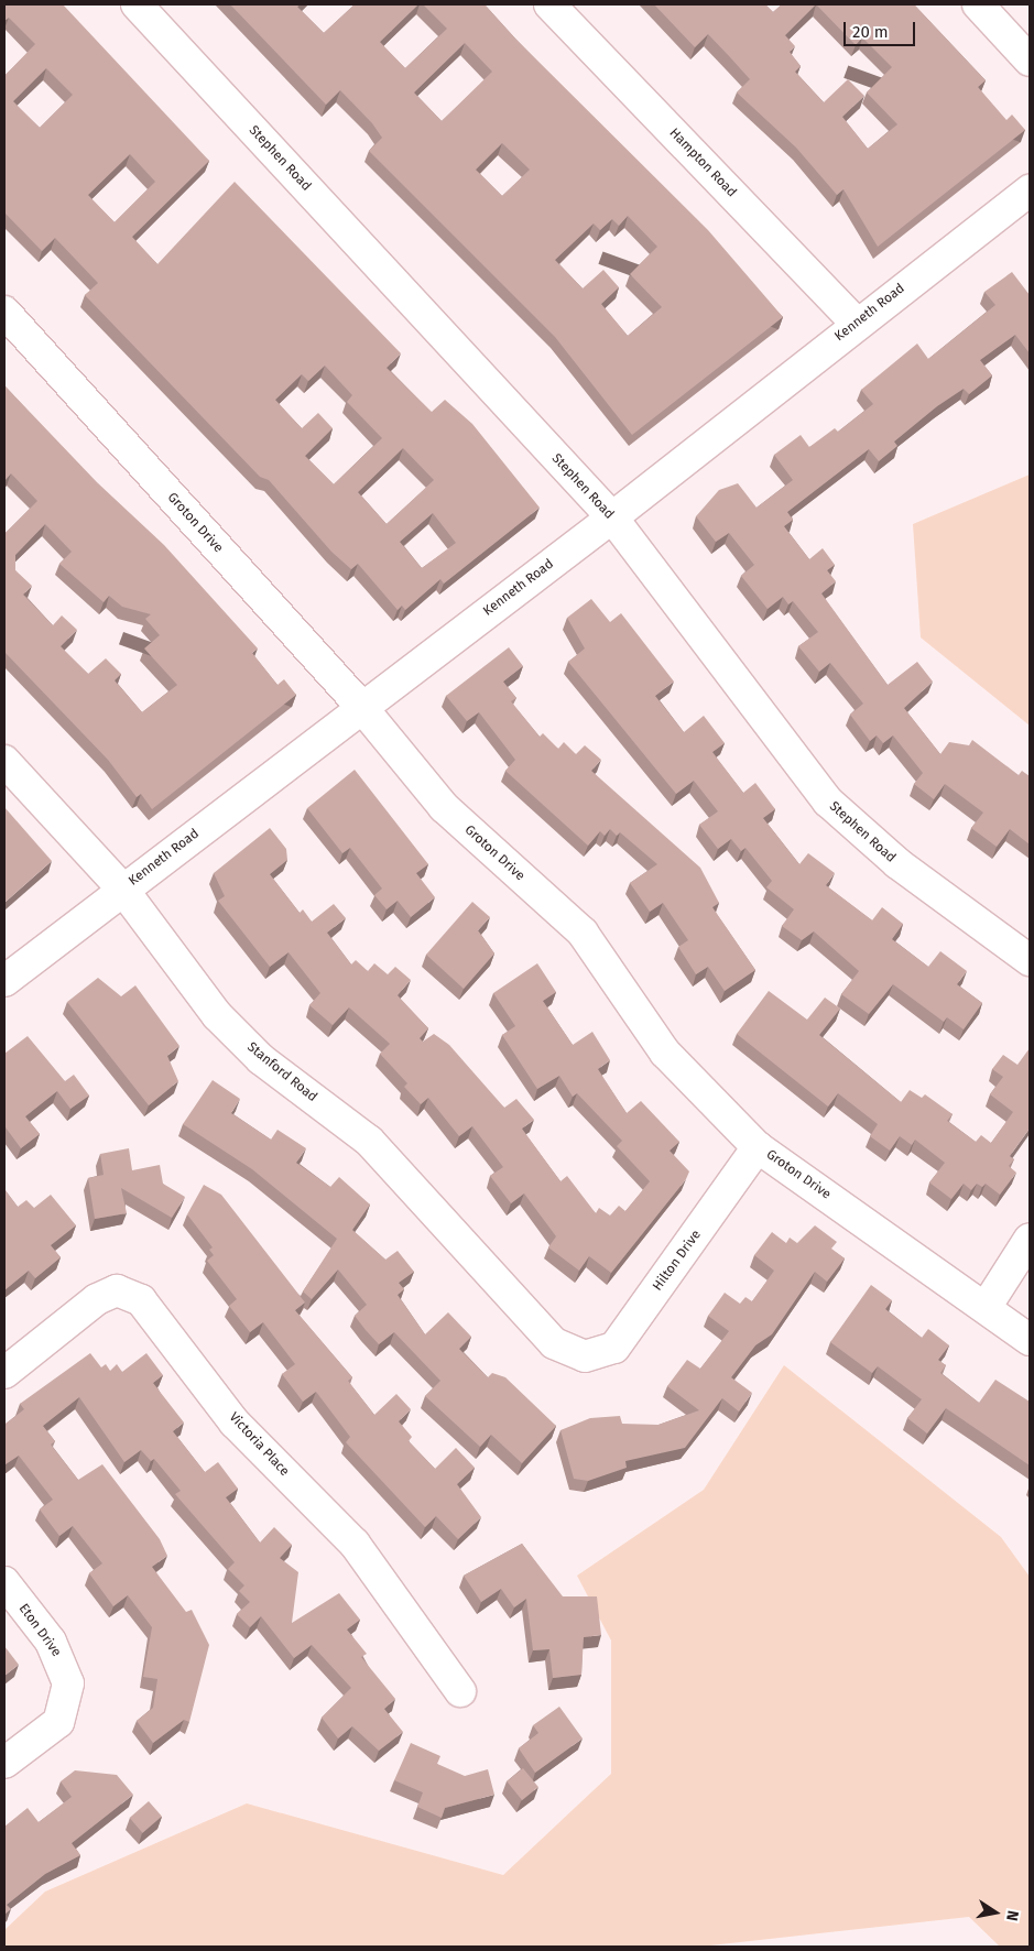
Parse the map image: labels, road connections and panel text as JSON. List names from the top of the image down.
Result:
{
  "streets": {
    "street": [
      "Stephen Road",
      "Hampton Road",
      "Kenneth Road",
      "Groton Drive",
      "Stanford Road",
      "Hilton Drive",
      "Victoria Place",
      "Eton Drive"
    ]
  },
  "crossings": [
    ["Stephen Road", "Kenneth Road"],
    ["Hampton Road", "Kenneth Road"],
    ["Kenneth Road", "Groton Drive"],
    ["Kenneth Road", "Stanford Road"],
    ["Groton Drive", "Hilton Drive"],
    ["Stanford Road", "Hilton Drive"]
  ],
  "scale_bar": "20 m",
  "north": "right"
}
